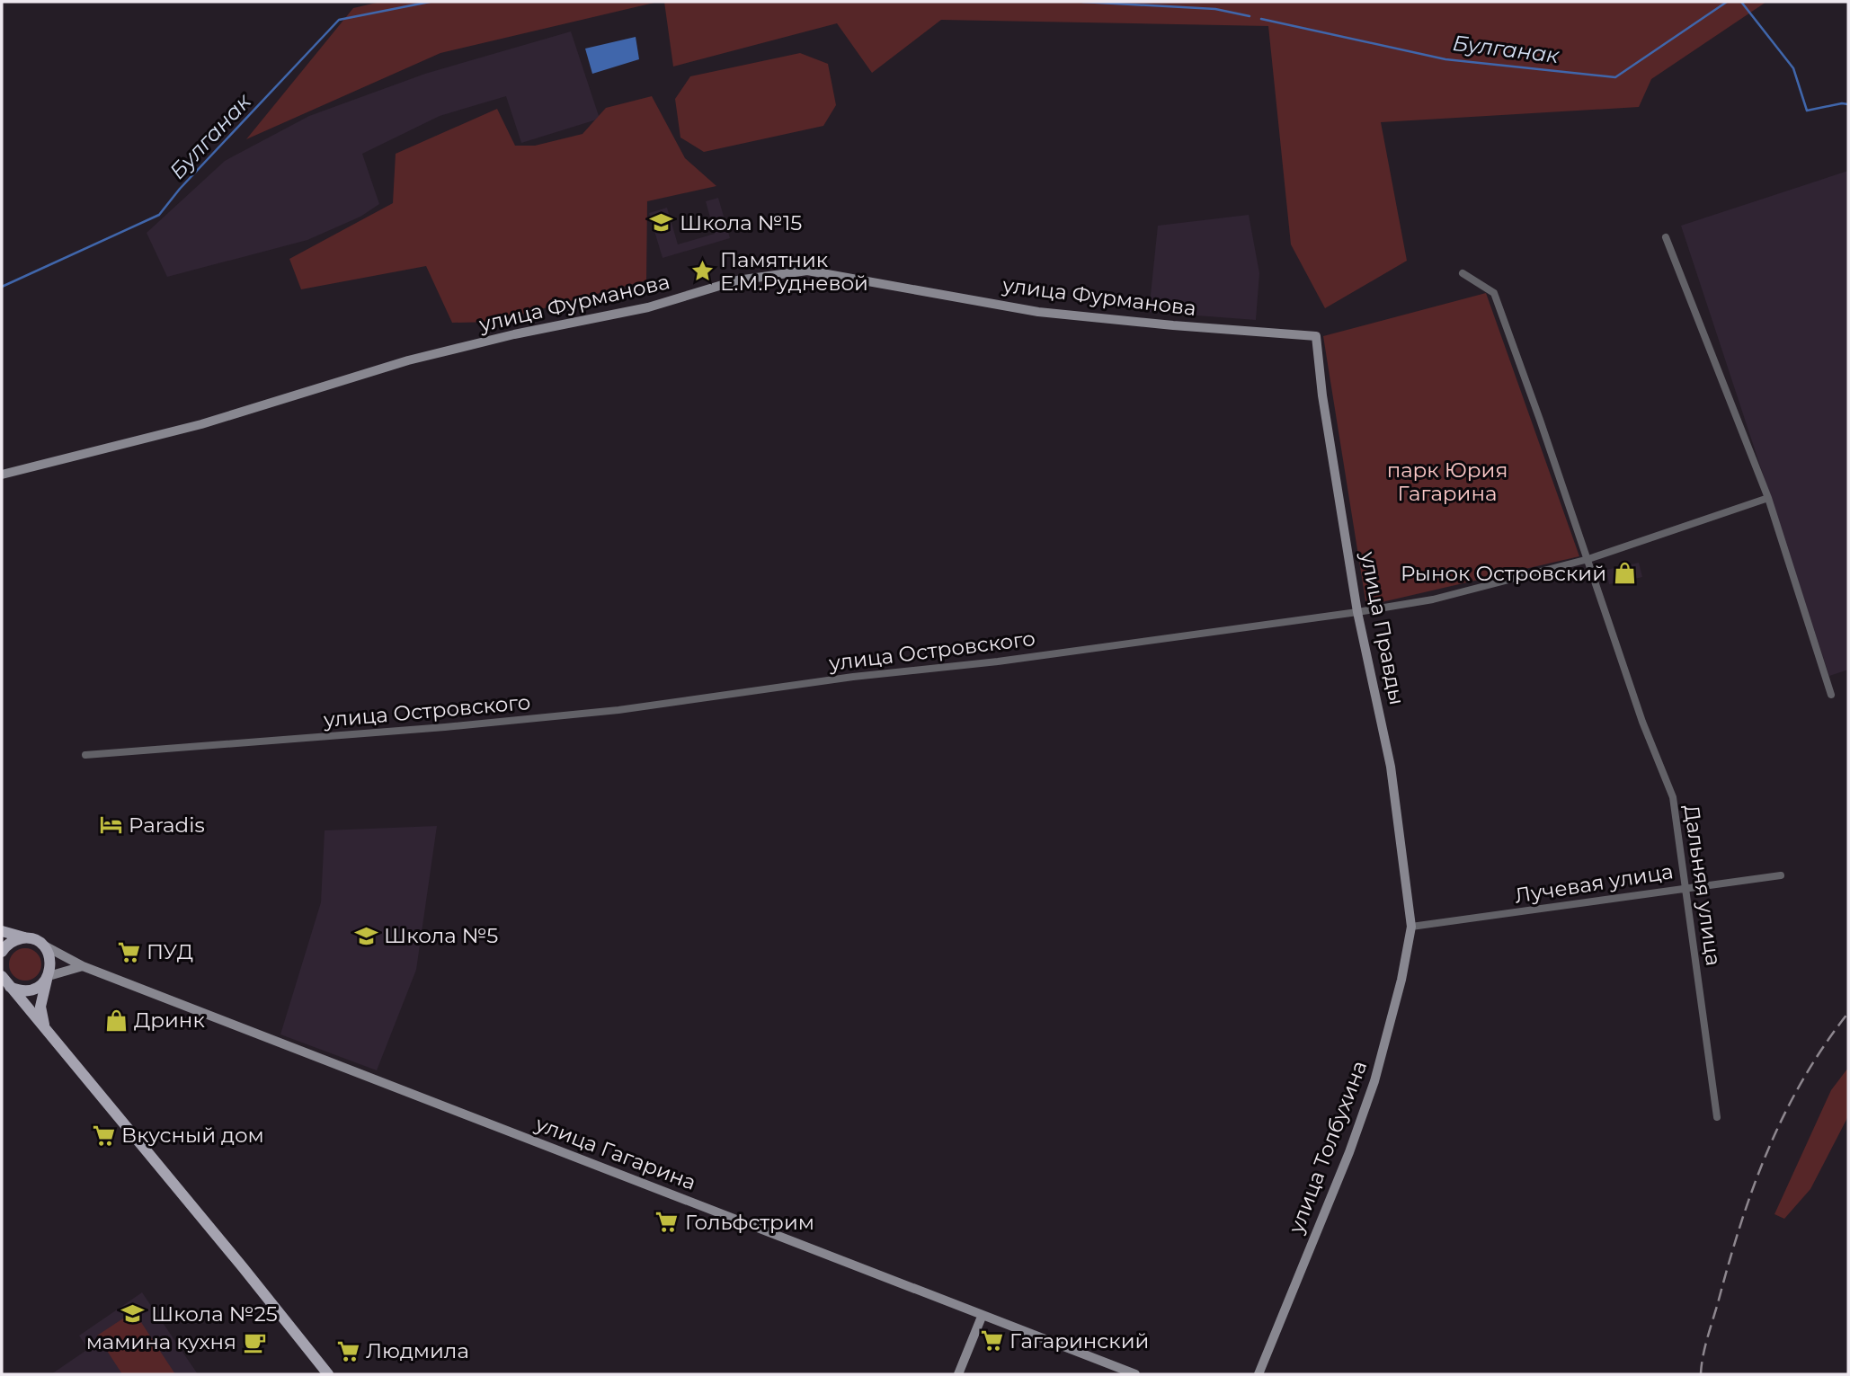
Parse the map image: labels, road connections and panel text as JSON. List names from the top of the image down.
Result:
{
  "streets": {
    "main road": [
      "улица Фурманова",
      "улица Правды",
      "улица Толбухина",
      "улица Гагарина"
    ],
    "street": ["улица Островского", "Лучевая улица", "Дальняя улица"]
  },
  "crossings": [
    ["улица Фурманова", "улица Правды"],
    ["улица Правды", "улица Островского"],
    ["улица Правды", "Лучевая улица"],
    ["улица Правды", "улица Толбухина"],
    ["улица Островского", "Дальняя улица"],
    ["Лучевая улица", "Дальняя улица"],
    ["Лучевая улица", "улица Толбухина"]
  ],
  "water": ["Булганак"],
  "parks": ["парк Юрия Гагарина"],
  "places": {
    "school or university": ["Школа №15", "Школа №5", "Школа №25"],
    "place": ["Памятник Е.М.Рудневой"],
    "shop": ["Рынок Островский", "Дринк"],
    "hotel": ["Paradis"],
    "supermarket": [
      "ПУД",
      "Вкусный дом",
      "Гольфстрим",
      "Гагаринский",
      "Людмила"
    ],
    "cafe": ["мамина кухня"]
  }
}
